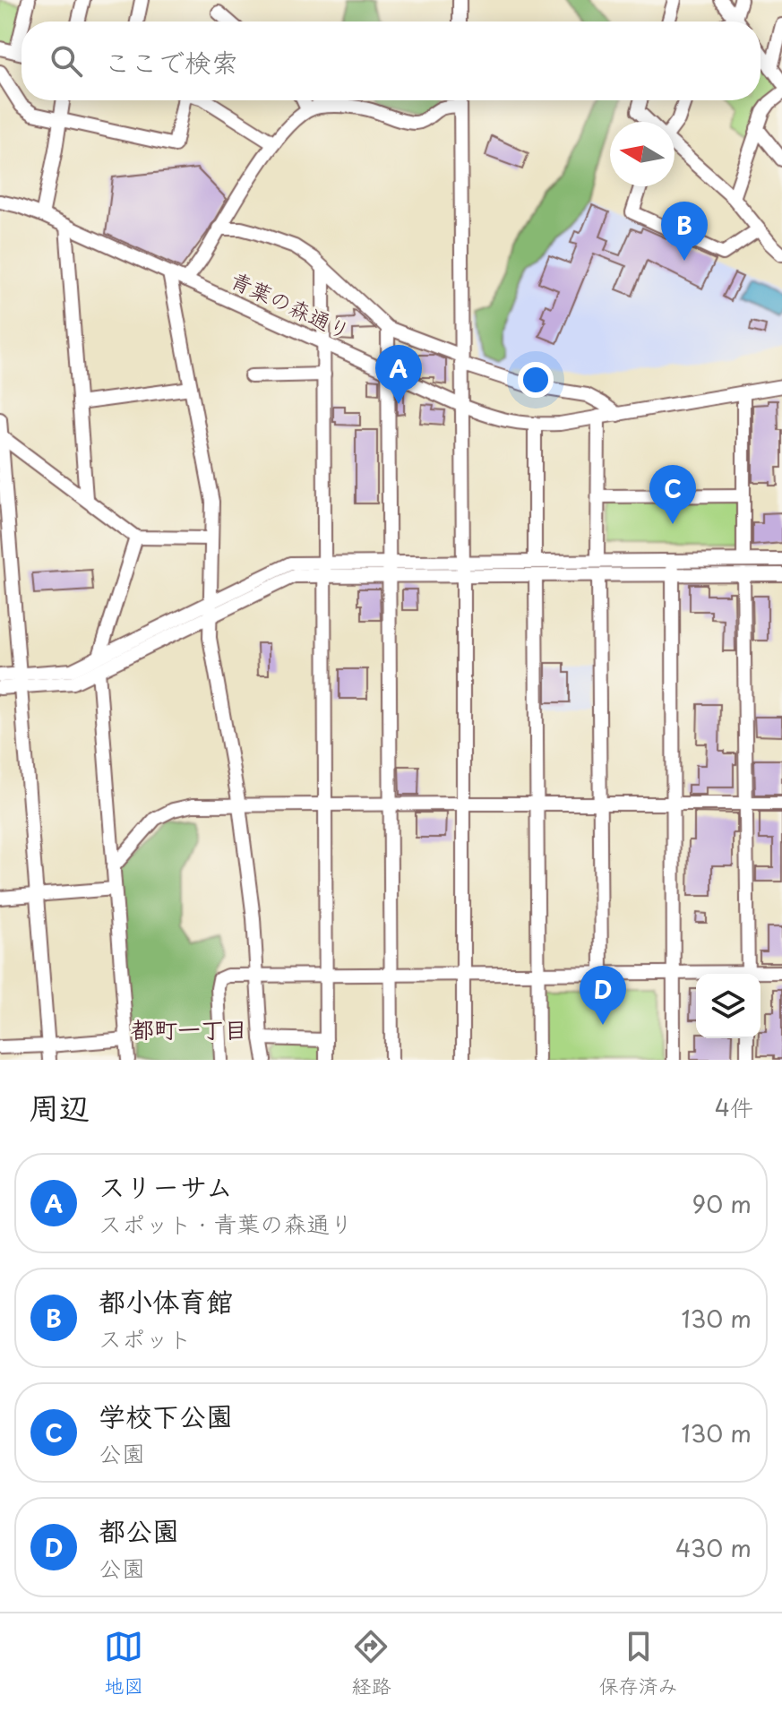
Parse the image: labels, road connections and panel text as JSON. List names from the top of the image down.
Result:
{
  "streets": {
    "street": ["青葉の森通り"]
  },
  "districts": ["都町一丁目"],
  "north": "left",
  "page": {
    "search": "ここで検索",
    "pins": [
      "B",
      "A",
      "C",
      "D"
    ],
    "heading": ["周辺", "4件"],
    "list": [
      {
        "mark": "A",
        "name": "スリーサム",
        "note": "スポット · 青葉の森通り",
        "value": "90 m"
      },
      {
        "mark": "B",
        "name": "都小体育館",
        "note": "スポット",
        "value": "130 m"
      },
      {
        "mark": "C",
        "name": "学校下公園",
        "note": "公園",
        "value": "130 m"
      },
      {
        "mark": "D",
        "name": "都公園",
        "note": "公園",
        "value": "430 m"
      }
    ],
    "nav": ["地図", "経路", "保存済み"]
  }
}
